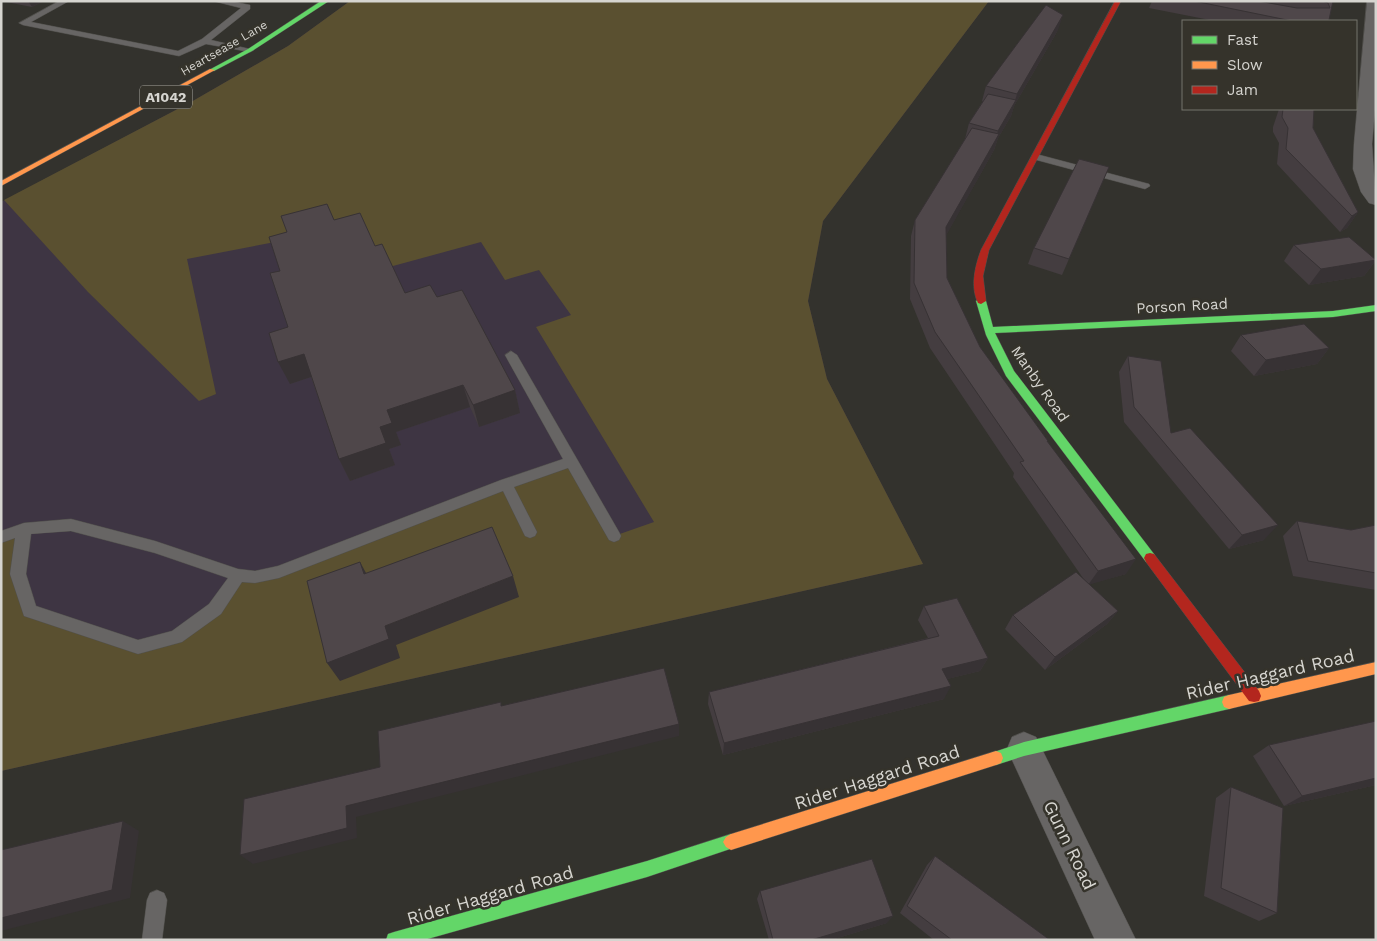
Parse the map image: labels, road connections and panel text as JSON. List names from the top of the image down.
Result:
{
  "streets": {
    "main road": [
      "Heartsease Lane",
      "A1042",
      "Porson Road",
      "Manby Road",
      "Rider Haggard Road"
    ],
    "street": ["Gunn Road"]
  },
  "crossings": [
    ["Porson Road", "Manby Road"],
    ["Manby Road", "Rider Haggard Road"],
    ["Rider Haggard Road", "Gunn Road"]
  ],
  "legend": ["Fast", "Slow", "Jam"]
}
